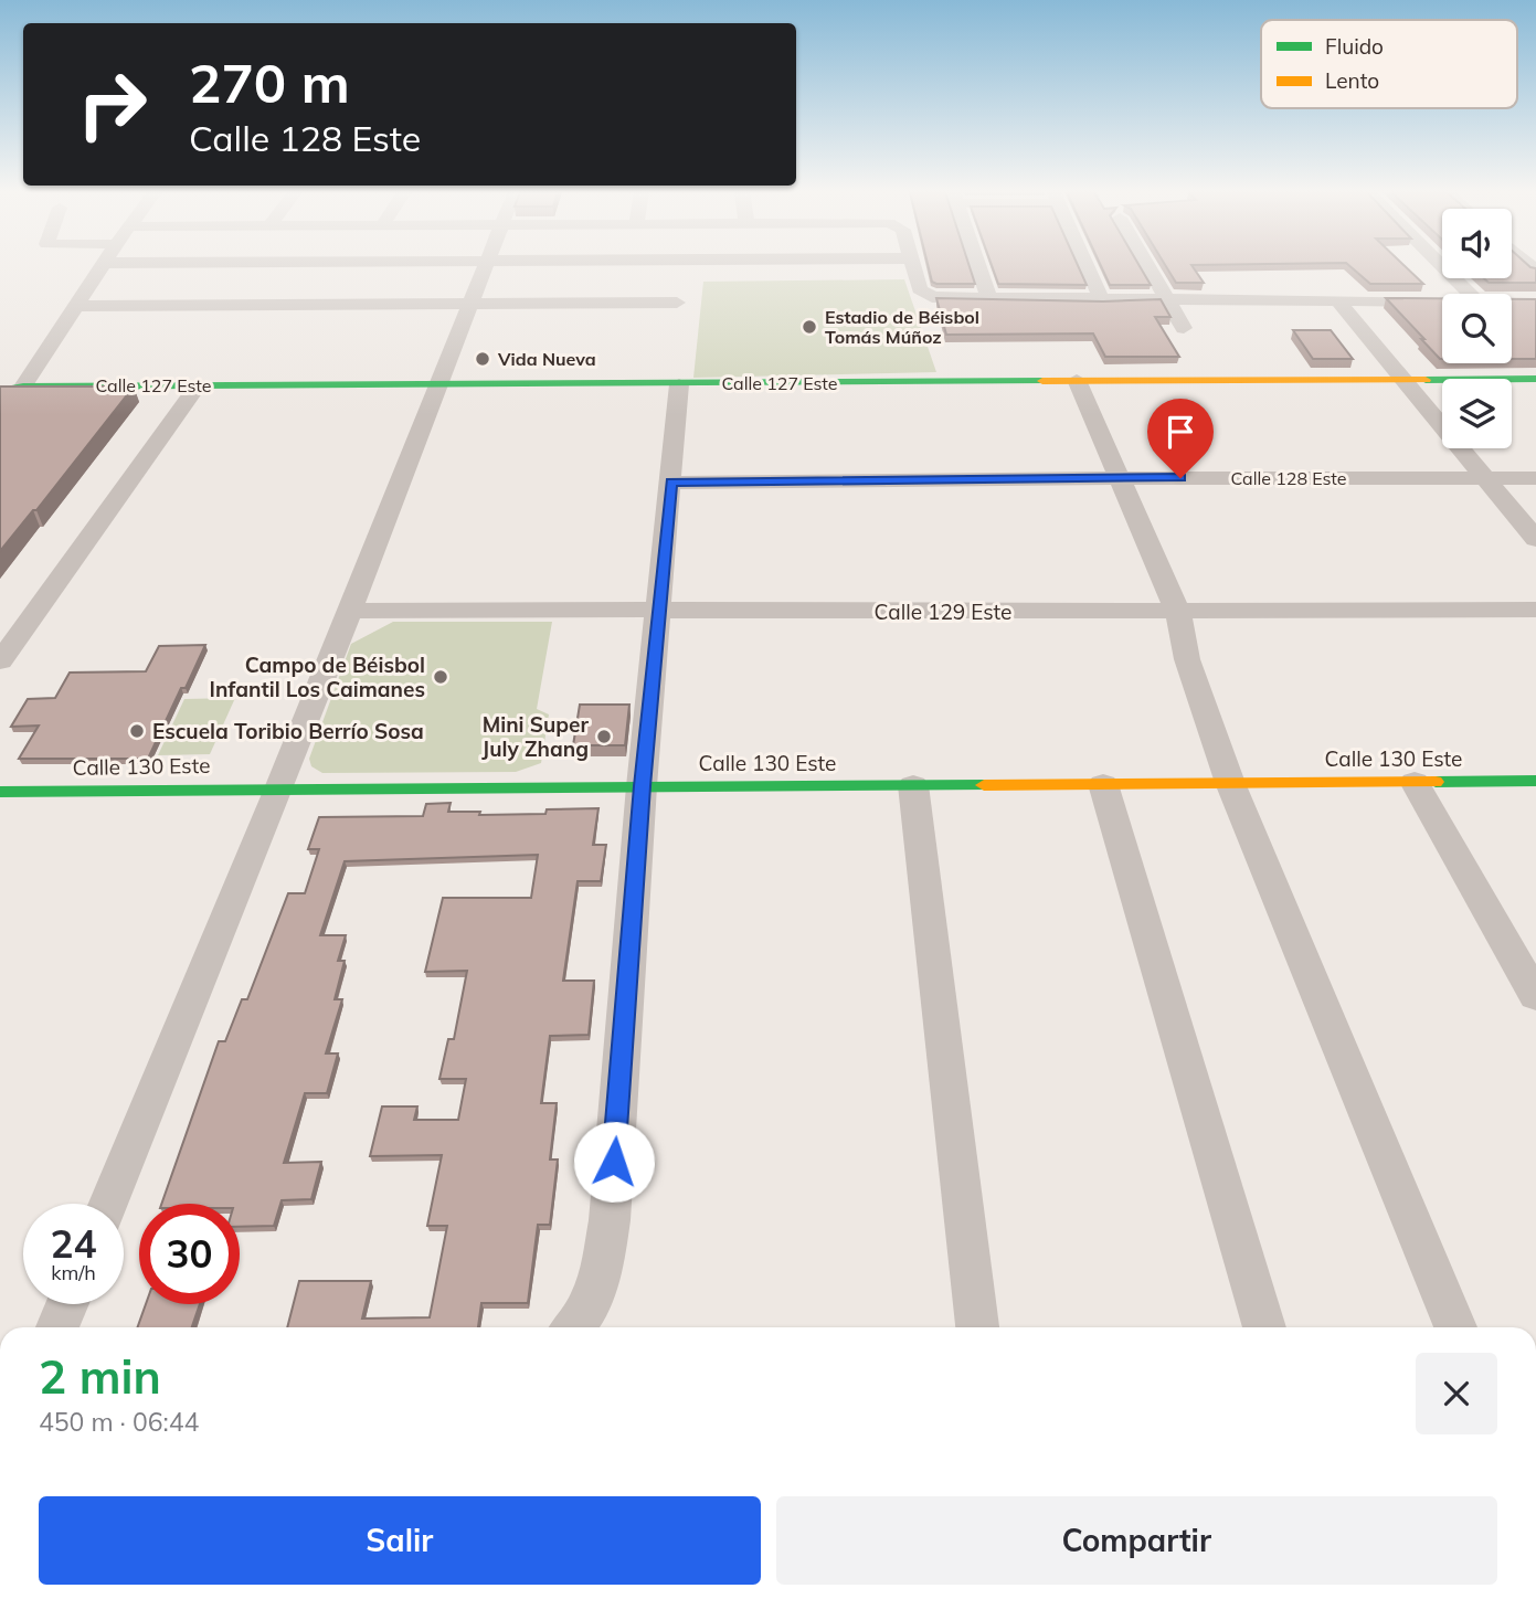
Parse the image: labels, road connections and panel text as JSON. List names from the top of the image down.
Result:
{
  "streets": {
    "street": [
      "Calle 127 Este",
      "Calle 128 Este",
      "Calle 129 Este",
      "Calle 130 Este"
    ]
  },
  "places": [
    "Estadio de Béisbol Tomás Múñoz",
    "Vida Nueva",
    "Campo de Béisbol Infantil Los Caimanes",
    "Escuela Toribio Berrío Sosa",
    "Mini Super July Zhang"
  ],
  "legend": ["Fluido", "Lento"],
  "page": {
    "turn": ["270 m", "Calle 128 Este"],
    "speed": "24 km/h",
    "limit": "30",
    "heading": ["2 min", "450 m · 06:44"],
    "buttons": ["Salir", "Compartir"]
  }
}
